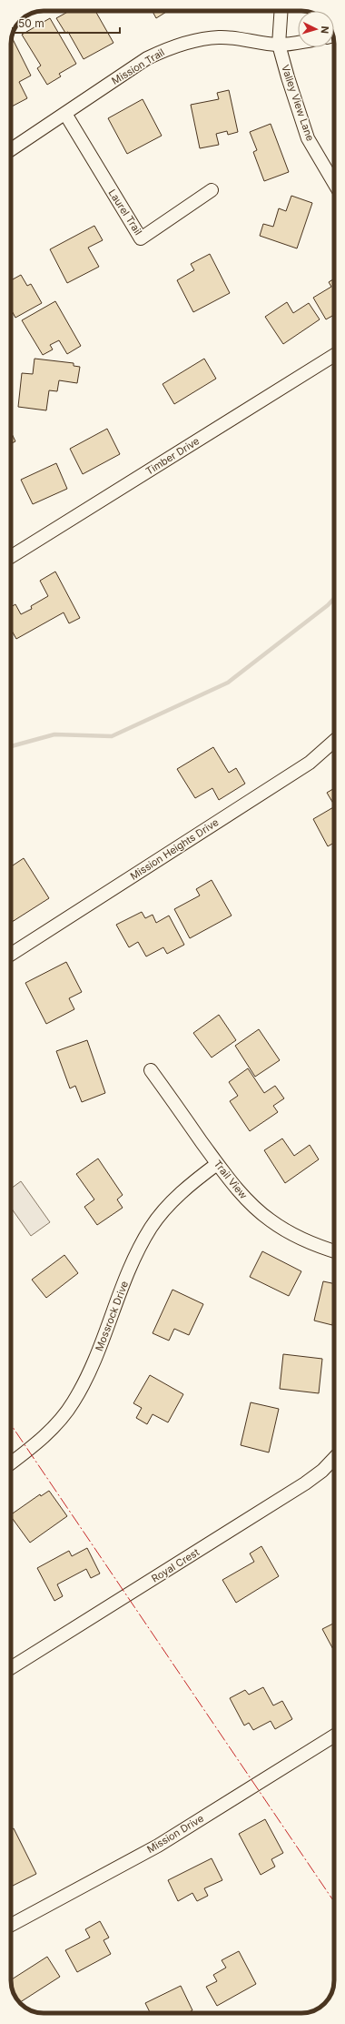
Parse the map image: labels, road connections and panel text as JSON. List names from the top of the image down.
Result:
{
  "streets": {
    "street": [
      "Mission Trail",
      "Valley View Lane",
      "Laurel Trail",
      "Timber Drive",
      "Mission Heights Drive",
      "Trail View",
      "Mossrock Drive",
      "Royal Crest",
      "Mission Drive"
    ]
  },
  "crossings": [
    ["Mission Trail", "Valley View Lane"],
    ["Mission Trail", "Laurel Trail"],
    ["Trail View", "Mossrock Drive"]
  ],
  "scale_bar": "50 m",
  "north": "right"
}
